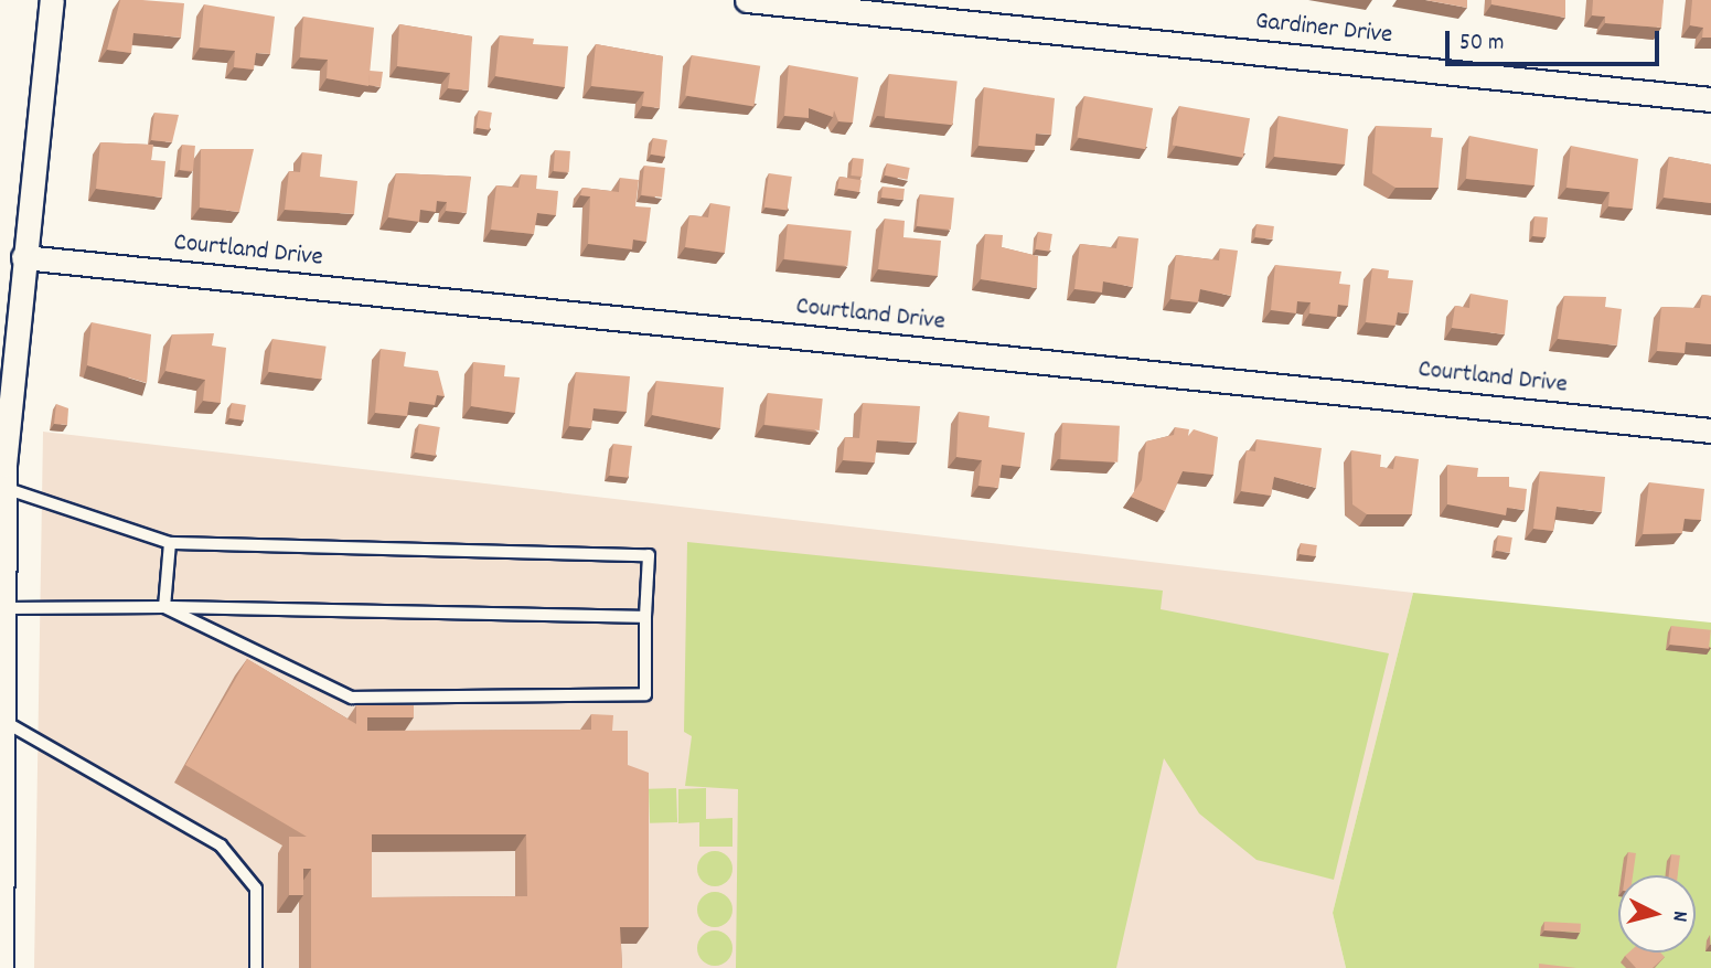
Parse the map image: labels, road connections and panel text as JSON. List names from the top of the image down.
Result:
{
  "streets": {
    "street": ["Gardiner Drive", "Courtland Drive"]
  },
  "scale_bar": "50 m",
  "north": "right"
}
